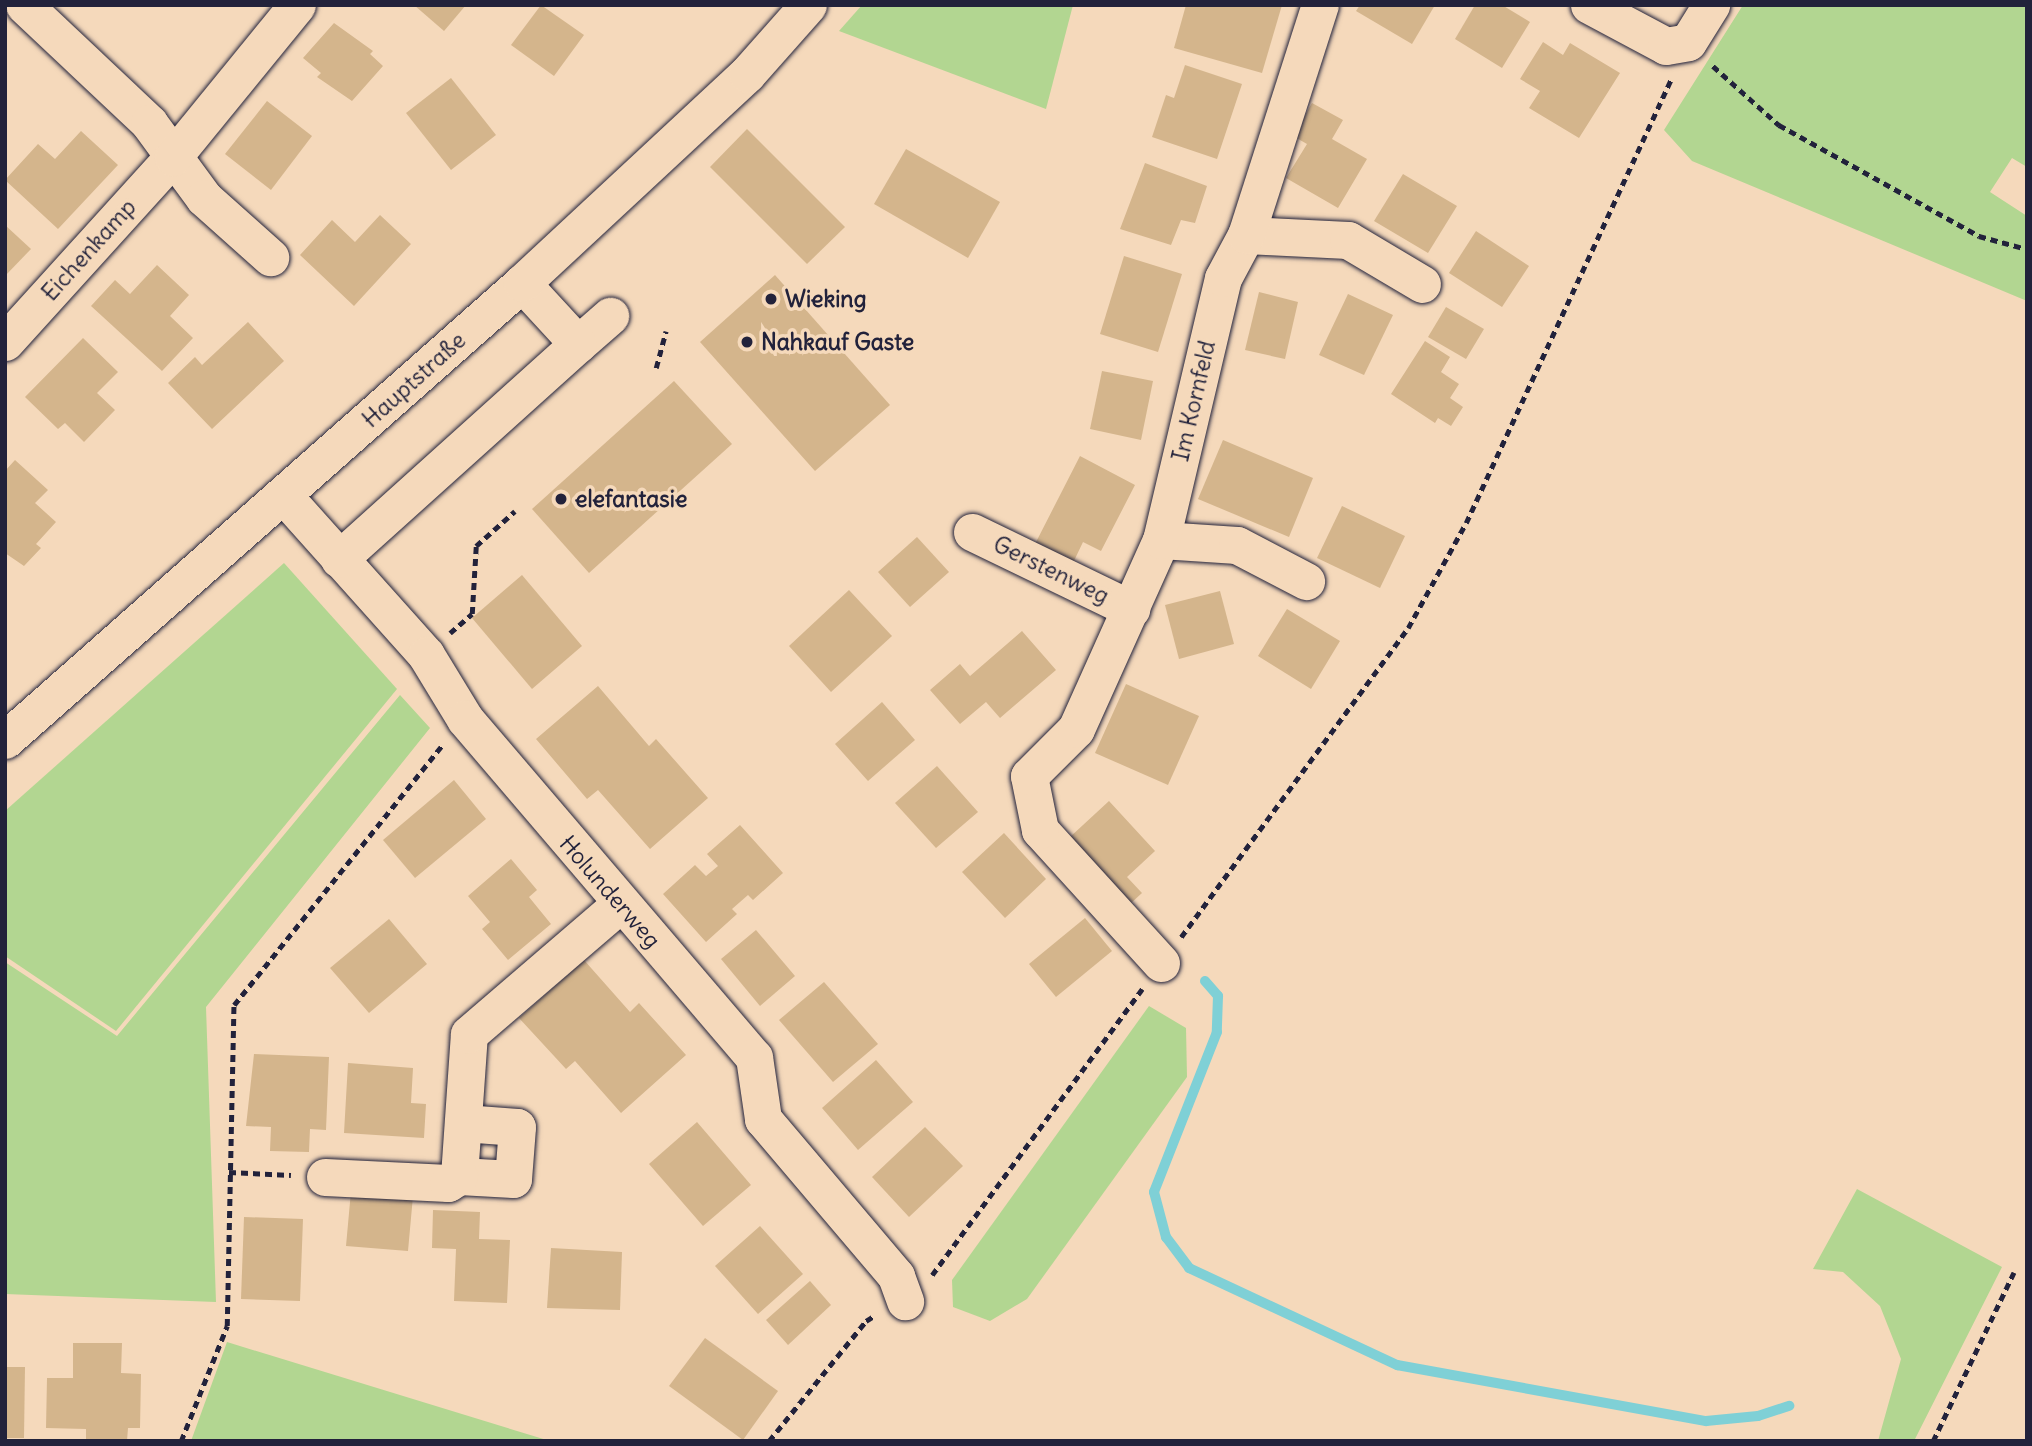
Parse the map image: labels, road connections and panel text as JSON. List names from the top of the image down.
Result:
{
  "streets": {
    "street": [
      "Eichenkamp",
      "Hauptstraße",
      "Im Kornfeld",
      "Gerstenweg",
      "Holunderweg"
    ]
  },
  "crossings": [
    ["Hauptstraße", "Holunderweg"],
    ["Im Kornfeld", "Gerstenweg"]
  ],
  "places": ["Wieking", "Nahkauf Gaste", "elefantasie"]
}
